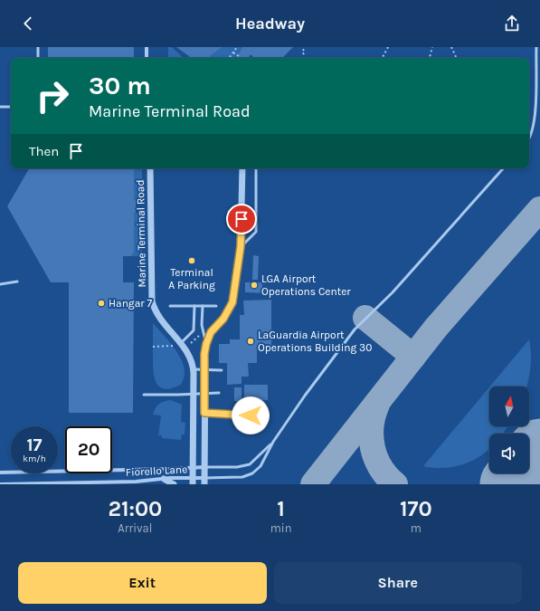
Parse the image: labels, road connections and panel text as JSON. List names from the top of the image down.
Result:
{
  "streets": {
    "street": ["Marine Terminal Road", "Fiorello Lane"]
  },
  "crossings": [
    ["Marine Terminal Road", "Fiorello Lane"]
  ],
  "places": [
    "Terminal A Parking",
    "LGA Airport Operations Center",
    "Hangar 7",
    "LaGuardia Airport Operations Building 30"
  ],
  "north": "top",
  "page": {
    "header": "Headway",
    "turn": ["30 m", "Marine Terminal Road"],
    "then": "Then",
    "speed": "17 km/h",
    "limit": "20",
    "eta": [
      "21:00",
      "Arrival",
      "1",
      "min",
      "170",
      "m"
    ],
    "buttons": ["Exit", "Share"]
  }
}
